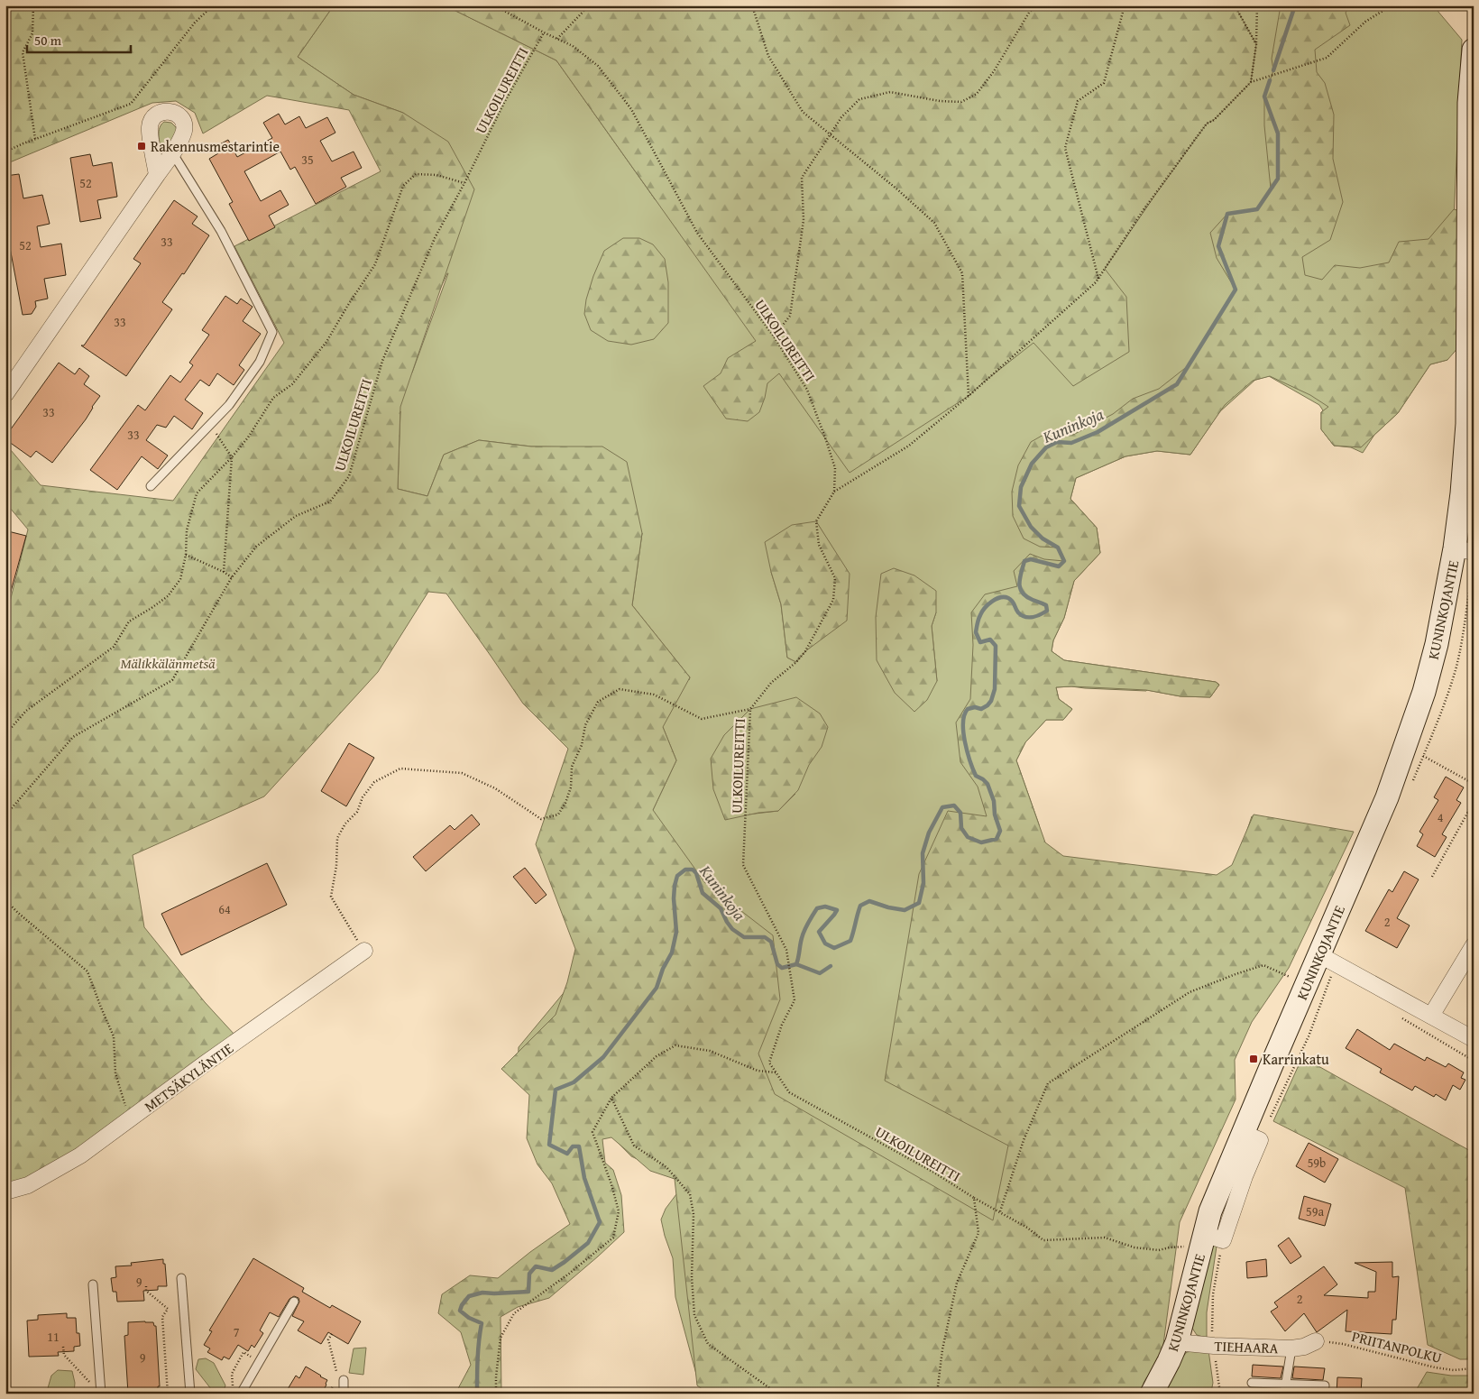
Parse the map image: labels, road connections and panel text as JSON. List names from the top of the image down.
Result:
{
  "streets": {
    "main road": ["KUNINKOJANTIE"],
    "street": ["METSÄKYLÄNTIE", "TIEHAARA"],
    "path": ["ULKOILUREITTI", "PRIITANPOLKU"]
  },
  "crossings": [
    ["ULKOILUREITTI", "KUNINKOJANTIE"],
    ["KUNINKOJANTIE", "TIEHAARA"],
    ["TIEHAARA", "PRIITANPOLKU"]
  ],
  "water": ["Kuninkoja"],
  "parks": ["Mälikkälänmetsä"],
  "places": {
    "transit": ["Rakennusmestarintie", "Karrinkatu"]
  },
  "house_numbers": [
    "35",
    "52",
    "33",
    "52",
    "33",
    "33",
    "33",
    "4",
    "64",
    "2",
    "59b",
    "59a",
    "9",
    "2",
    "7",
    "11",
    "9"
  ],
  "scale_bar": "50 m"
}
